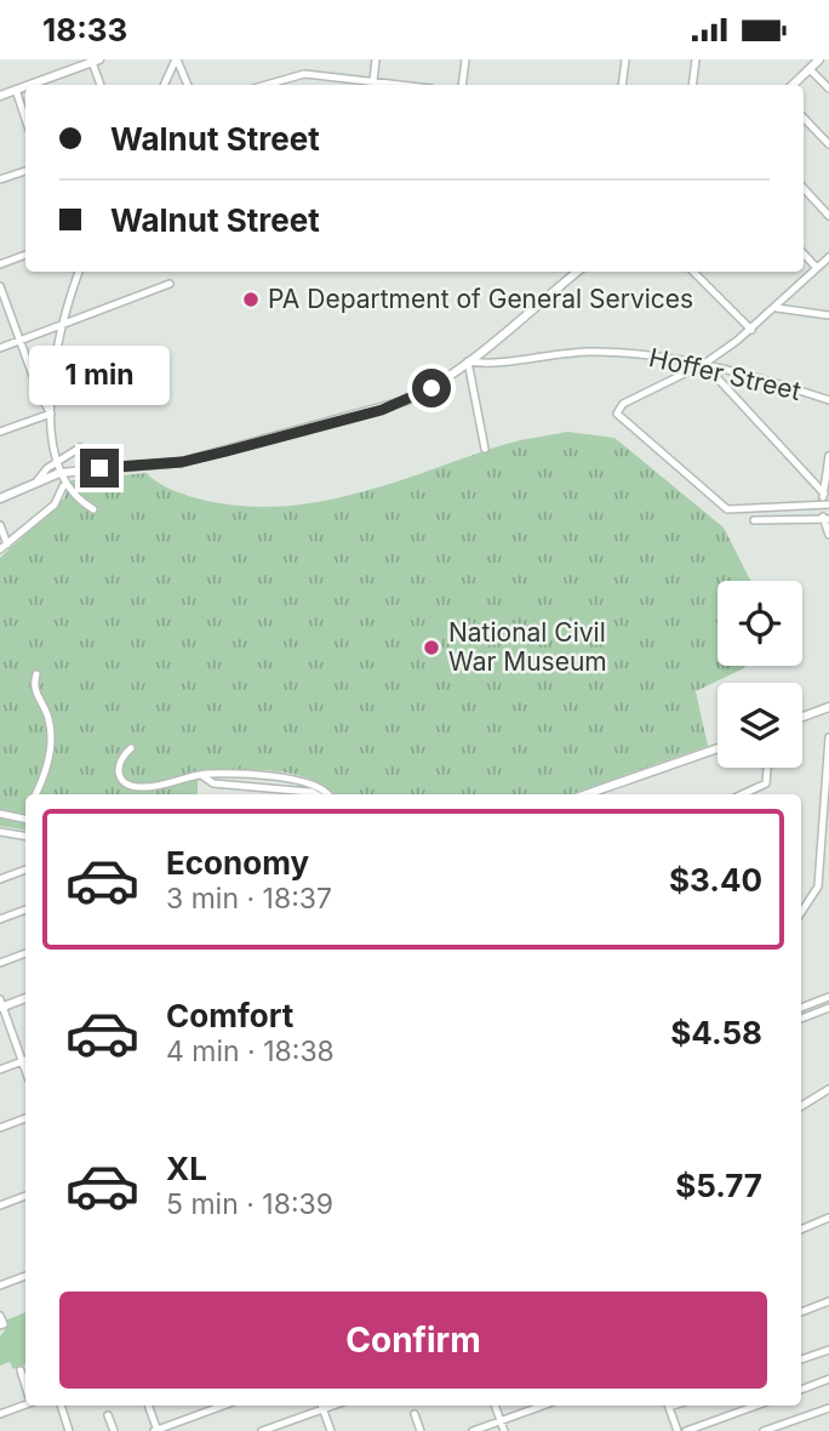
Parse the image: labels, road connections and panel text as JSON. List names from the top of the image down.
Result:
{
  "streets": {
    "street": ["Hoffer Street"]
  },
  "places": ["PA Department of General Services", "National Civil War Museum"],
  "page": {
    "status": "18:33",
    "banner": ["Walnut Street", "Walnut Street"],
    "bubble": "1 min",
    "list": [
      {
        "name": "Economy",
        "note": "3 min · 18:37",
        "value": "$3.40"
      },
      {
        "name": "Comfort",
        "note": "4 min · 18:38",
        "value": "$4.58"
      },
      {
        "name": "XL",
        "note": "5 min · 18:39",
        "value": "$5.77"
      }
    ],
    "buttons": "Confirm"
  }
}
